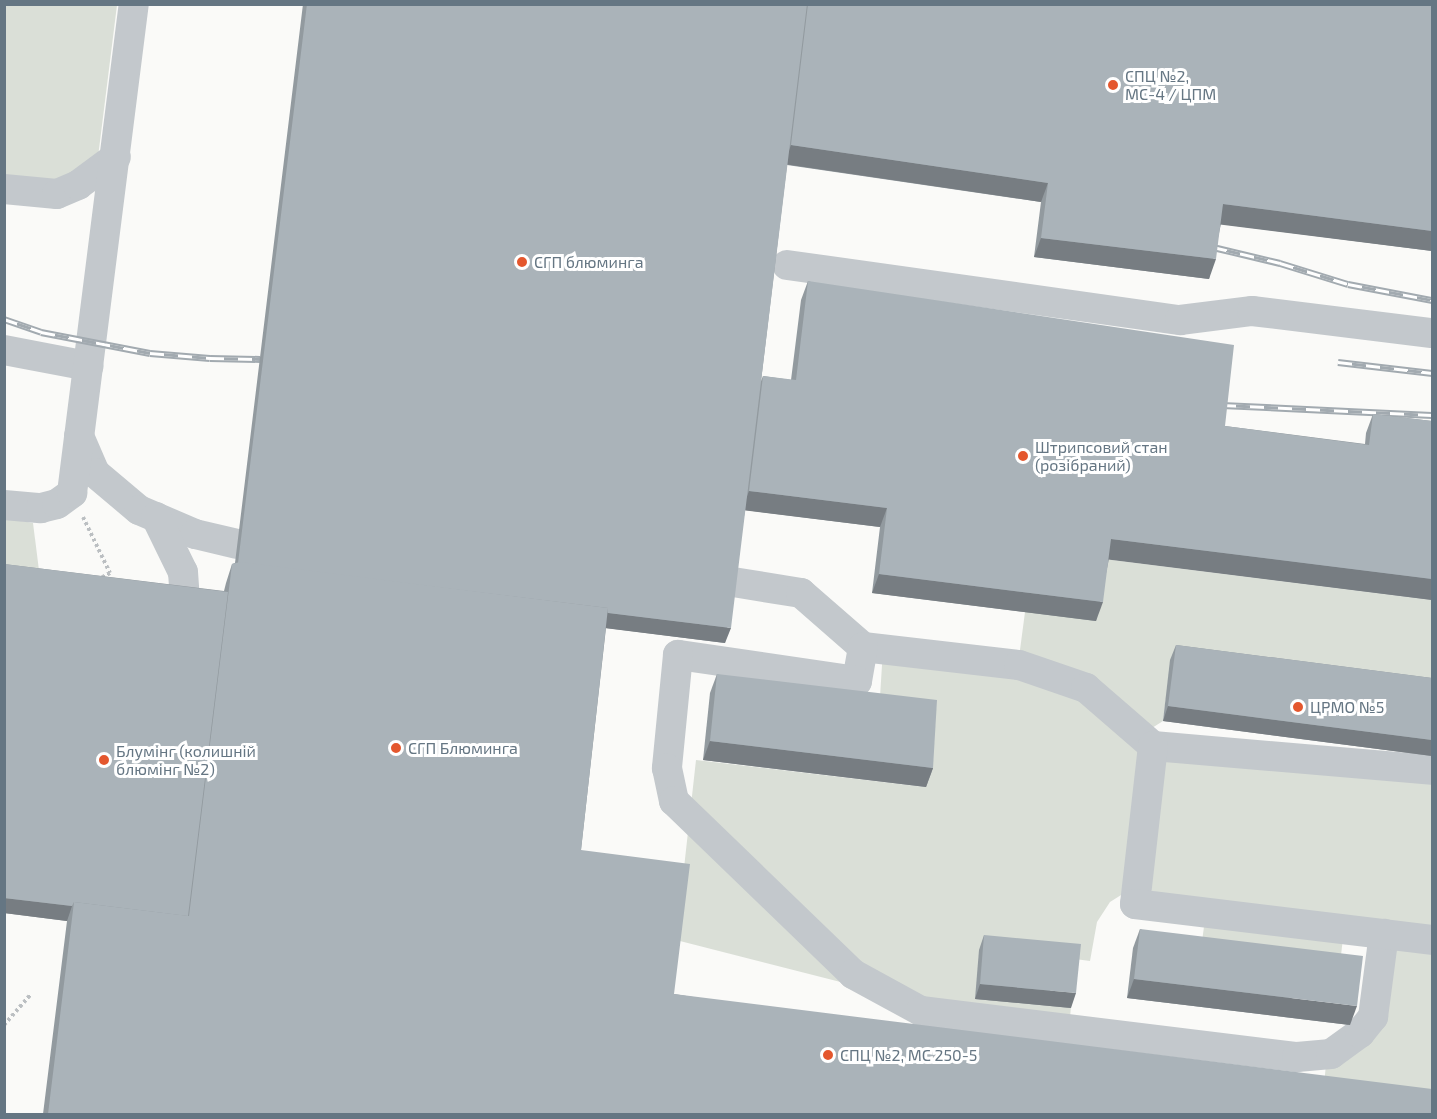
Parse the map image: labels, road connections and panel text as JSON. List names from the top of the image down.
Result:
{
  "places": [
    "СПЦ №2, МС-4 / ЦПМ",
    "СГП блюминга",
    "Штрипсовий стан (розібраний)",
    "ЦРМО №5",
    "СГП Блюминга",
    "Блумінг (колишній блюмінг №2)",
    "СПЦ №2, МС 250-5"
  ]
}
